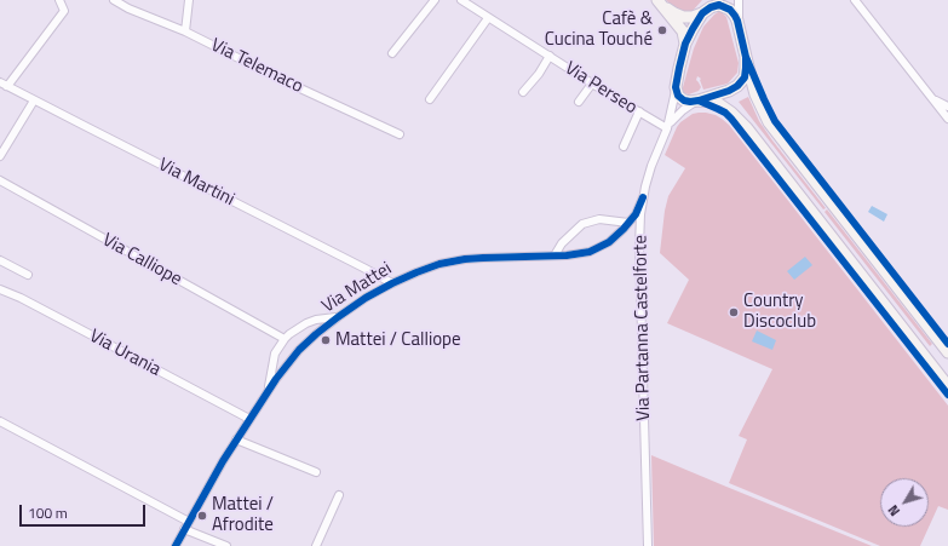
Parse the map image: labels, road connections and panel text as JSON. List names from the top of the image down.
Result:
{
  "streets": {
    "street": [
      "Via Telemaco",
      "Via Perseo",
      "Via Martini",
      "Via Calliope",
      "Via Mattei",
      "Via Partanna Castelforte",
      "Via Urania"
    ]
  },
  "crossings": [
    ["Via Perseo", "Via Partanna Castelforte"],
    ["Via Martini", "Via Mattei"],
    ["Via Mattei", "Via Partanna Castelforte"],
    ["Via Mattei", "Via Urania"]
  ],
  "places": [
    "Cafè & Cucina Touché",
    "Country Discoclub",
    "Mattei / Calliope",
    "Mattei / Afrodite"
  ],
  "scale_bar": "100 m",
  "north": "bottom left"
}
